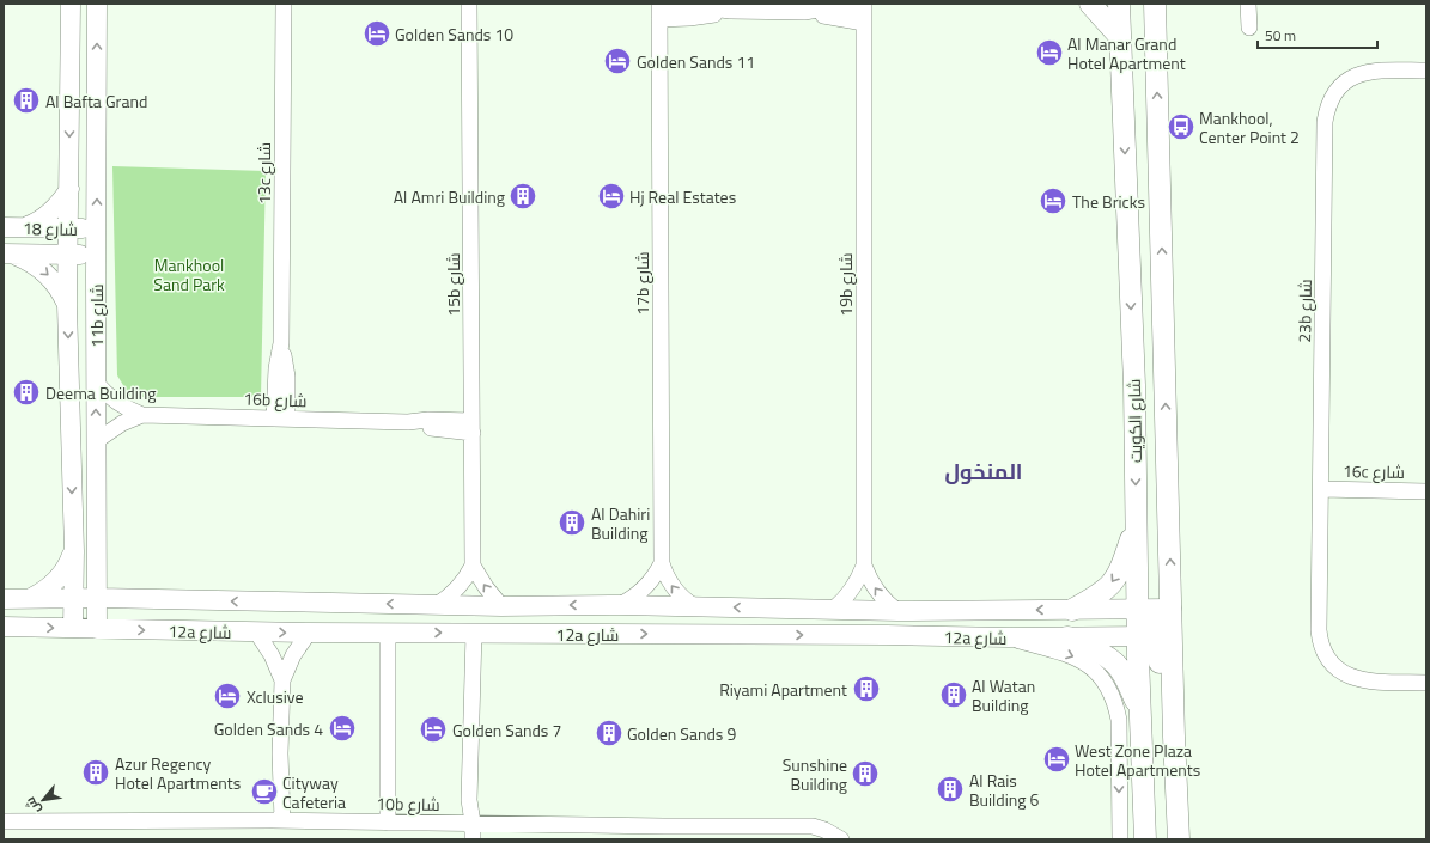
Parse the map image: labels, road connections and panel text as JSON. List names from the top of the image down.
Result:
{
  "streets": {
    "main road": ["شارع الكويت"],
    "street": [
      "13c شارع",
      "شارع 18",
      "17b شارع",
      "15b شارع",
      "19b شارع",
      "23b شارع",
      "11b شارع",
      "16b شارع",
      "16c شارع",
      "12a شارع",
      "10b شارع"
    ]
  },
  "crossings": [
    ["13c شارع", "16b شارع"],
    ["شارع 18", "11b شارع"],
    ["17b شارع", "12a شارع"],
    ["15b شارع", "16b شارع"],
    ["19b شارع", "12a شارع"],
    ["23b شارع", "16c شارع"],
    ["11b شارع", "16b شارع"],
    ["11b شارع", "12a شارع"],
    ["شارع الكويت", "12a شارع"]
  ],
  "districts": ["المنخول"],
  "parks": ["Mankhool Sand Park"],
  "places": {
    "hotel": [
      "Golden Sands 10",
      "Al Manar Grand Hotel Apartment",
      "Golden Sands 11",
      "Hj Real Estates",
      "The Bricks",
      "Xclusive",
      "Golden Sands 4",
      "Golden Sands 7",
      "West Zone Plaza Hotel Apartments"
    ],
    "building": [
      "Al Bafta Grand",
      "Al Amri Building",
      "Deema Building",
      "Al Dahiri Building",
      "Riyami Apartment",
      "Al Watan Building",
      "Golden Sands 9",
      "Azur Regency Hotel Apartments",
      "Sunshine Building",
      "Al Rais Building 6"
    ],
    "bus stop": ["Mankhool, Center Point 2"],
    "cafe": ["Cityway Cafeteria"]
  },
  "scale_bar": "50 m",
  "north": "bottom left"
}
